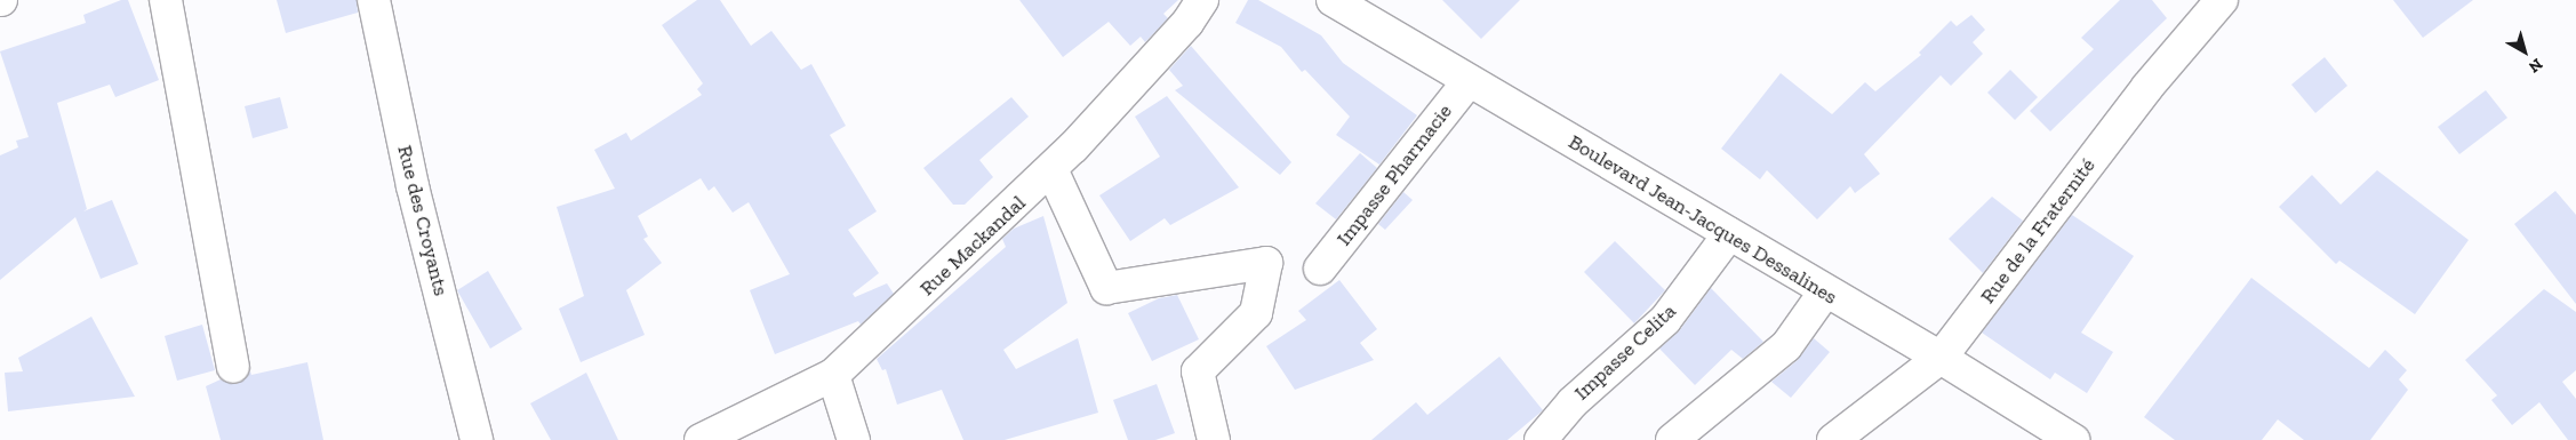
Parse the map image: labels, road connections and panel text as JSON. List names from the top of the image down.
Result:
{
  "streets": {
    "street": [
      "Impasse Pharmacie",
      "Boulevard Jean-Jacques Dessalines",
      "Rue des Croyants",
      "Rue de la Fraternité",
      "Rue Mackandal",
      "Impasse Celita"
    ]
  },
  "crossings": [
    ["Impasse Pharmacie", "Boulevard Jean-Jacques Dessalines"],
    ["Boulevard Jean-Jacques Dessalines", "Rue de la Fraternité"],
    ["Boulevard Jean-Jacques Dessalines", "Impasse Celita"]
  ],
  "north": "bottom right"
}
